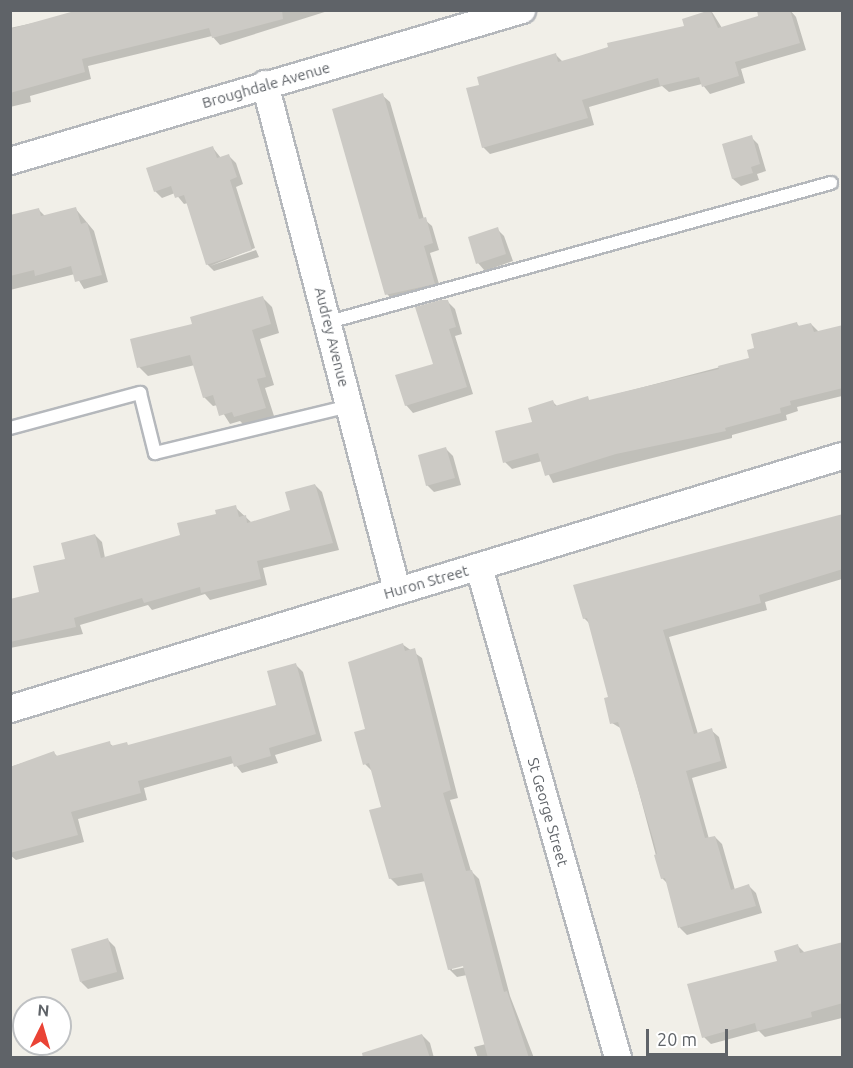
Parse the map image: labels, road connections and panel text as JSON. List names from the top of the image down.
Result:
{
  "streets": {
    "street": [
      "Broughdale Avenue",
      "Audrey Avenue",
      "Huron Street",
      "St George Street"
    ]
  },
  "crossings": [
    ["Broughdale Avenue", "Audrey Avenue"],
    ["Audrey Avenue", "Huron Street"],
    ["Huron Street", "St George Street"]
  ],
  "scale_bar": "20 m",
  "north": "top"
}
